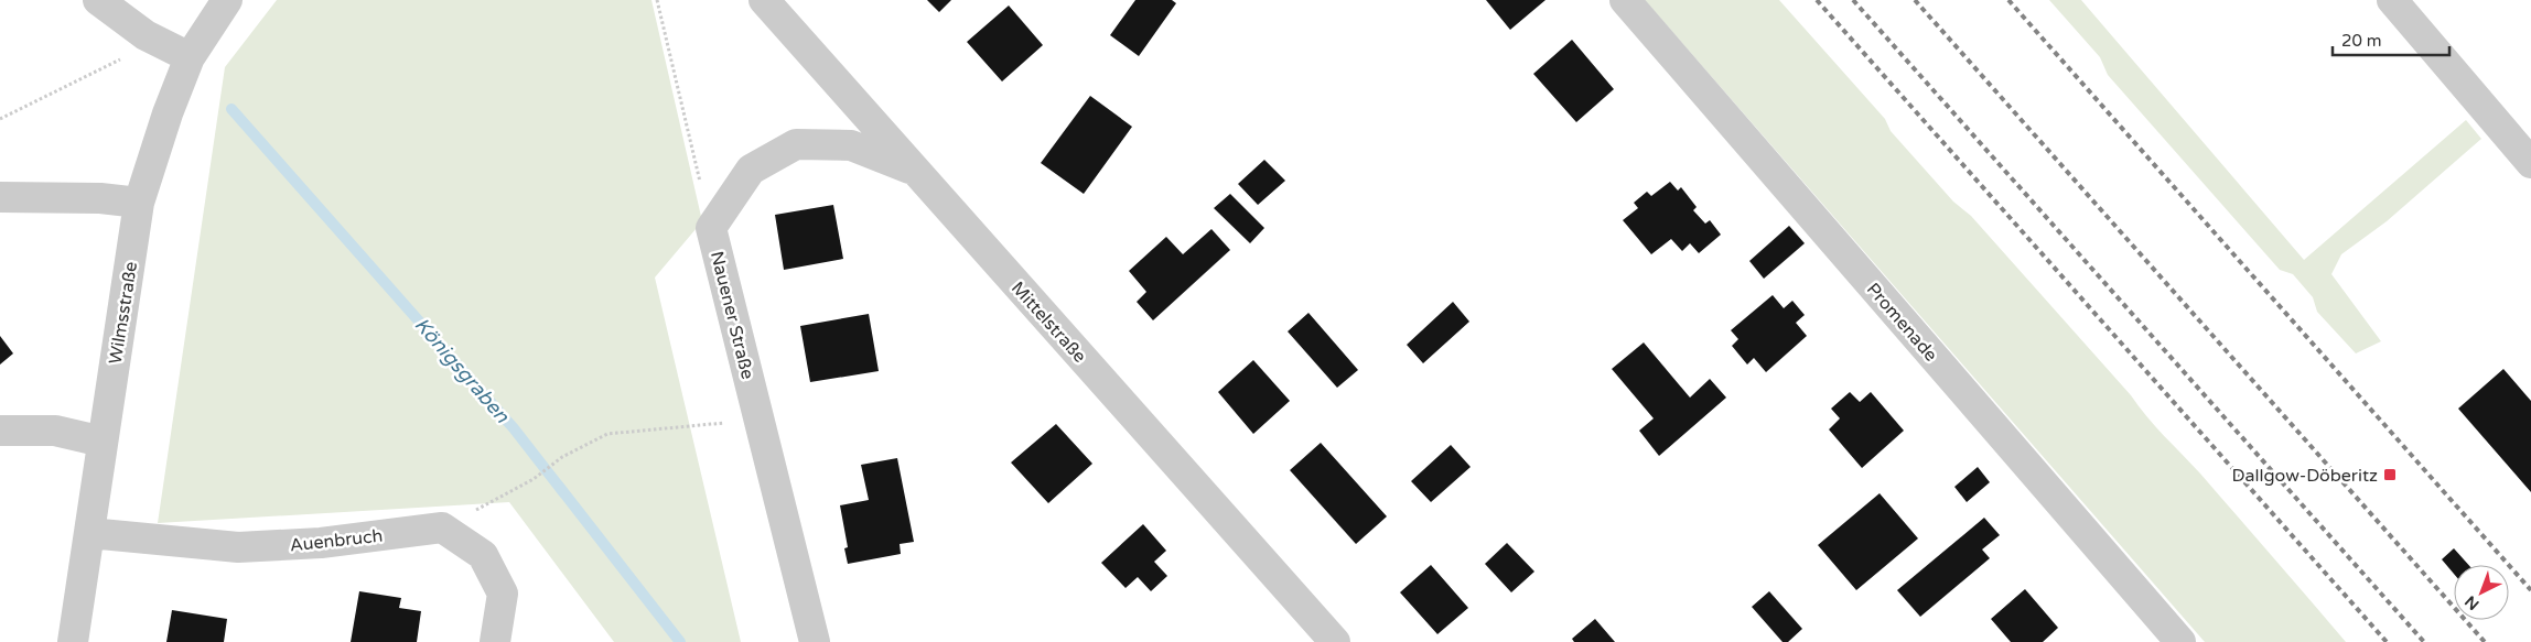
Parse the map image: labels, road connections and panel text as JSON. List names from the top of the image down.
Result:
{
  "streets": {
    "street": [
      "Wilmsstraße",
      "Nauener Straße",
      "Mittelstraße",
      "Promenade",
      "Auenbruch"
    ]
  },
  "crossings": [
    ["Wilmsstraße", "Auenbruch"],
    ["Nauener Straße", "Mittelstraße"]
  ],
  "water": ["Königsgraben"],
  "places": {
    "transit": ["Dallgow-Döberitz"]
  },
  "scale_bar": "20 m",
  "north": "bottom left"
}
